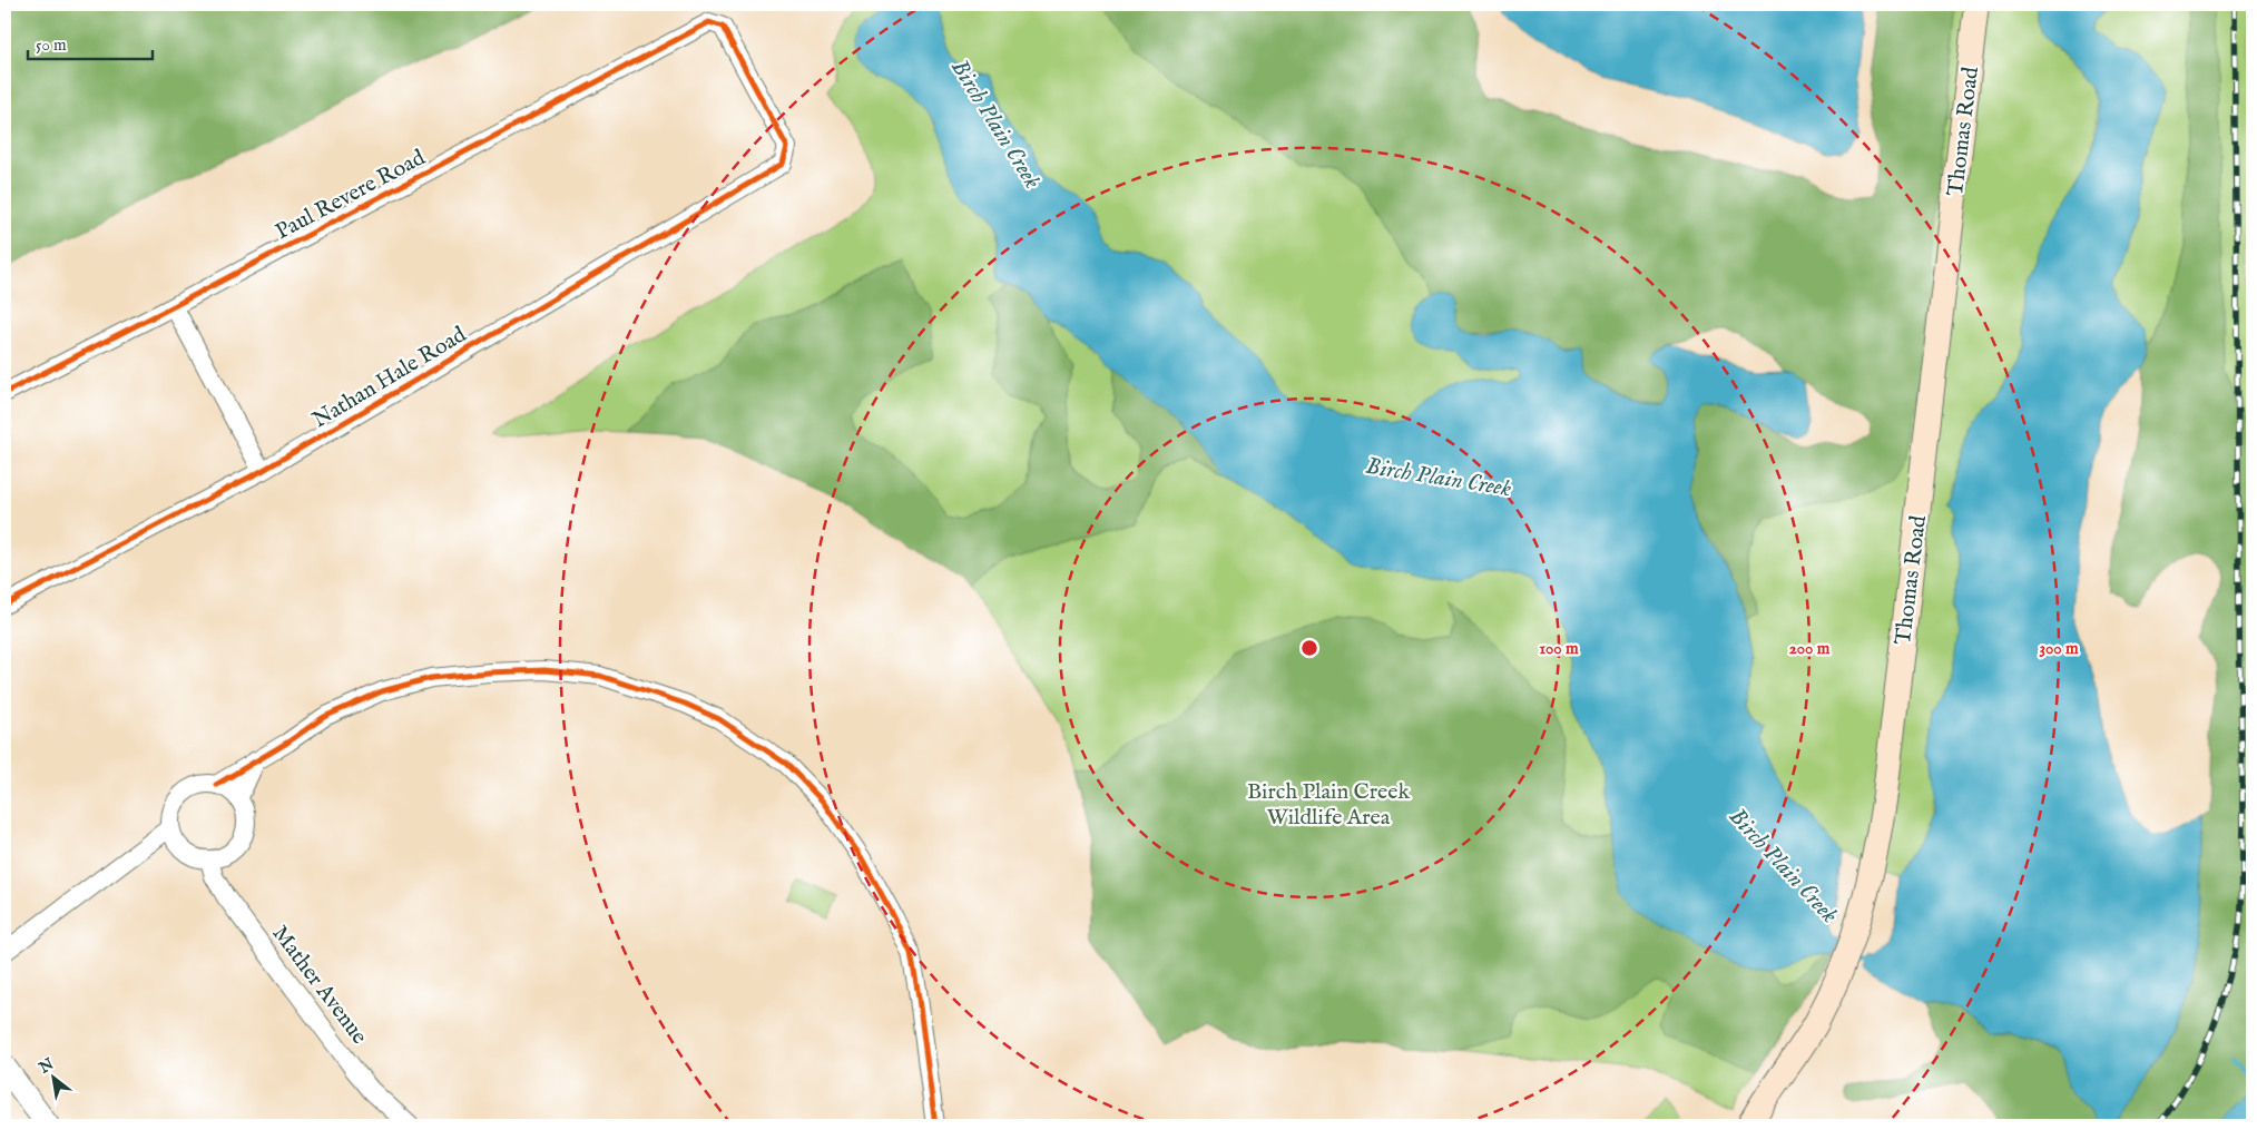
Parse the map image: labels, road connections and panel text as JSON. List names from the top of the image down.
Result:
{
  "streets": {
    "main road": ["Thomas Road"],
    "street": ["Paul Revere Road", "Nathan Hale Road", "Mather Avenue"]
  },
  "crossings": [
    ["Paul Revere Road", "Nathan Hale Road"]
  ],
  "water": ["Birch Plain Creek"],
  "parks": ["Birch Plain Creek Wildlife Area"],
  "scale_bar": "50 m",
  "north": "top left",
  "rings": ["100 m", "200 m", "300 m"]
}
